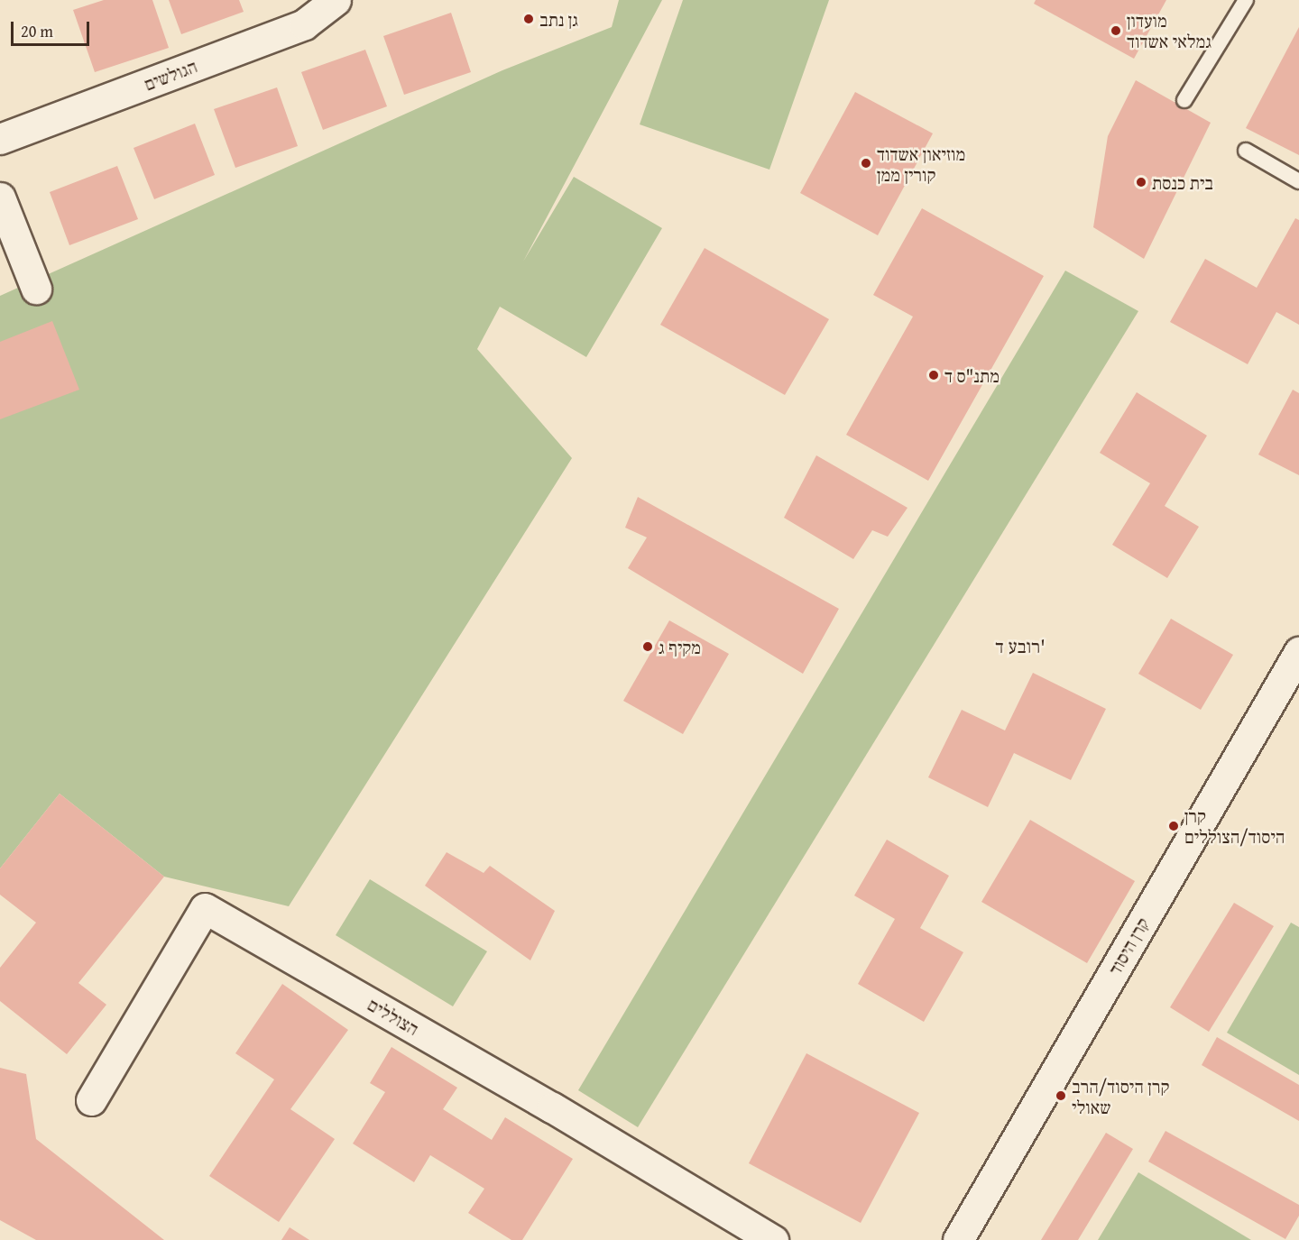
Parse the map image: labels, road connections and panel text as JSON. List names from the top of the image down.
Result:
{
  "streets": {
    "street": ["הגולשים", "קרן היסוד", "הצוללים"]
  },
  "districts": ["רובע ד'"],
  "places": [
    "גן נתב",
    "מועדון גמלאי אשדוד",
    "מוזיאון אשדוד קורין ממן",
    "בית כנסת",
    "מתנ\"ס ד",
    "מקיף ג",
    "קרן היסוד/הצוללים",
    "קרן היסוד/הרב שאולי"
  ],
  "scale_bar": "20 m"
}
